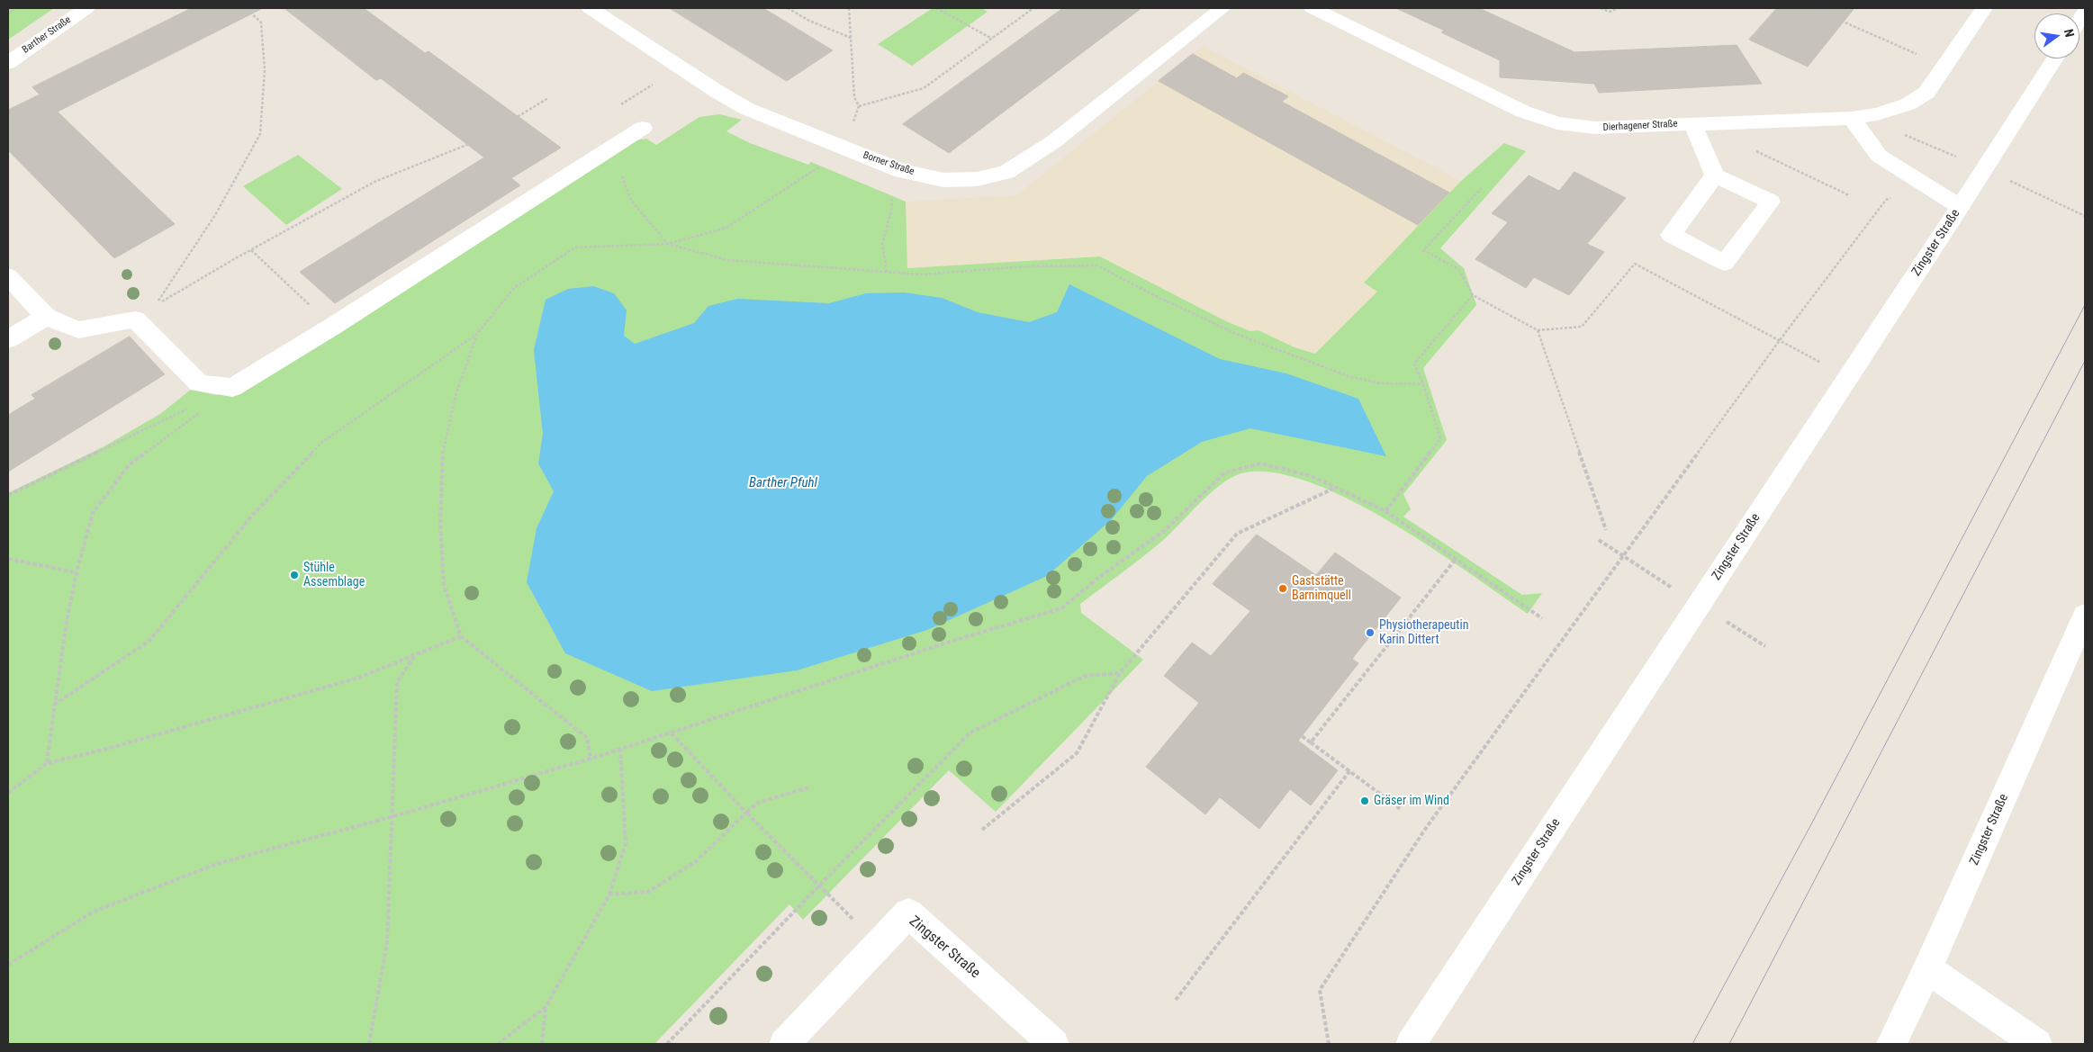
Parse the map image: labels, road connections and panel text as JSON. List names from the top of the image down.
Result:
{
  "streets": {
    "street": [
      "Barther Straße",
      "Dierhagener Straße",
      "Borner Straße",
      "Zingster Straße"
    ]
  },
  "water": ["Barther Pfuhl"],
  "places": [
    "Stühle Assemblage",
    "Gaststätte Barnimquell",
    "Physiotherapeutin Karin Dittert",
    "Gräser im Wind"
  ],
  "north": "right"
}
